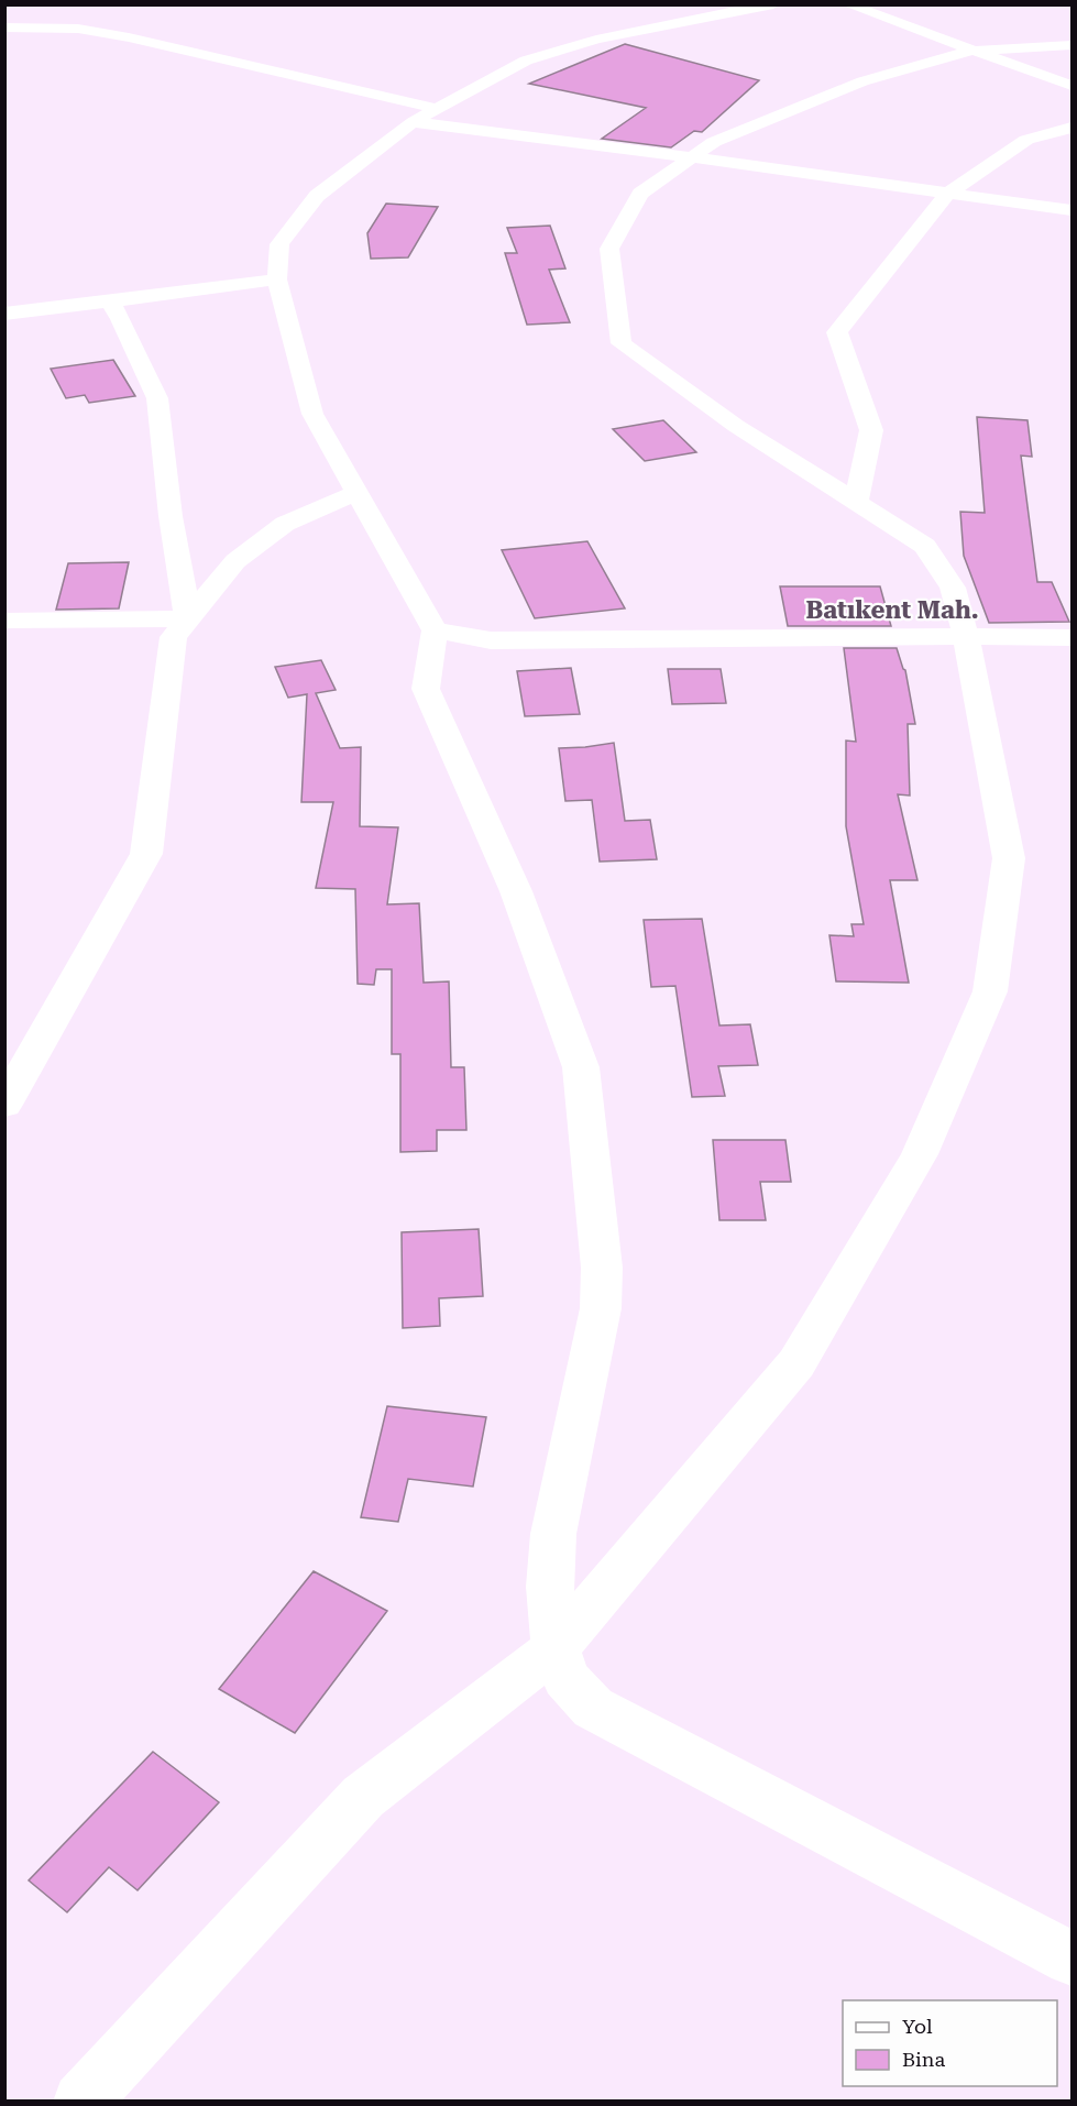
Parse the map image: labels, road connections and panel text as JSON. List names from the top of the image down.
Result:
{
  "districts": ["Batıkent Mah."],
  "legend": ["Yol", "Bina"]
}
